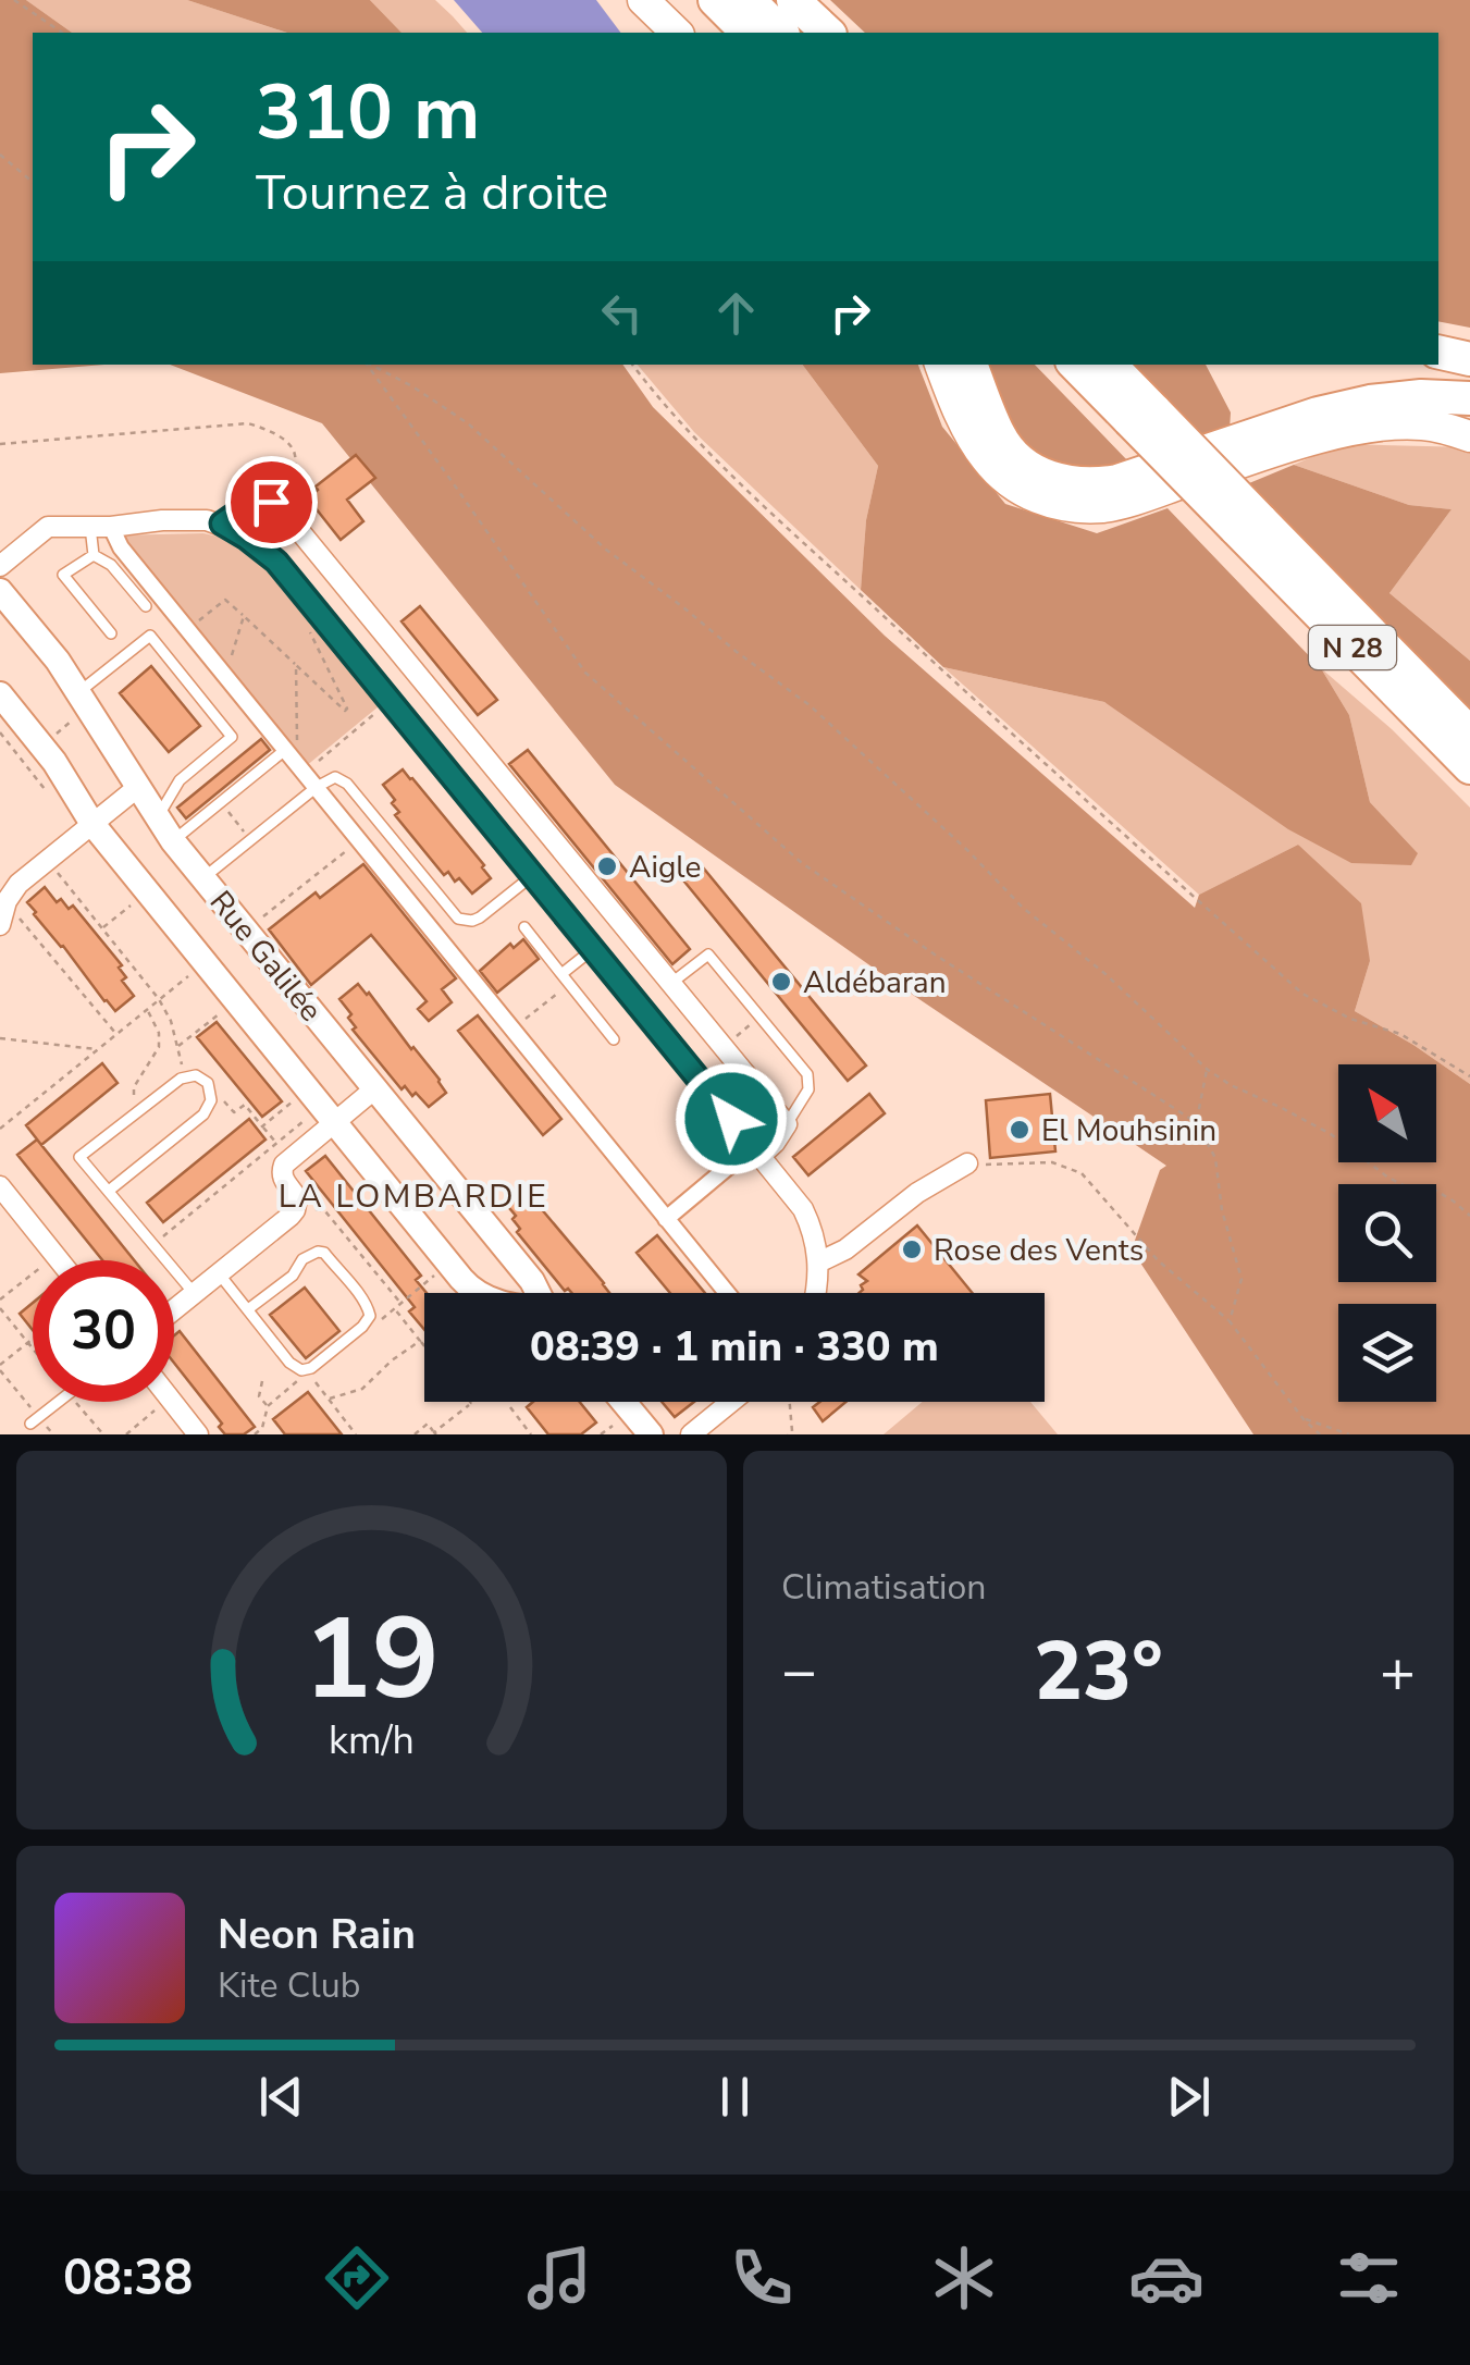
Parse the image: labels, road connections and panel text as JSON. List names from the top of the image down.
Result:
{
  "streets": {
    "highway": ["N 28"],
    "street": ["Rue Galilée"]
  },
  "districts": ["LA LOMBARDIE"],
  "places": [
    "Aigle",
    "Aldébaran",
    "El Mouhsinin",
    "Rose des Vents"
  ],
  "north": "top left",
  "page": {
    "turn": ["310 m", "Tournez à droite"],
    "limit": "30",
    "trip": "08:39 · 1 min · 330 m",
    "tile": "Climatisation",
    "heat": ["−", "23°", "+"],
    "song": ["Neon Rain", "Kite Club"],
    "tabs": "08:38",
    "gauge": ["19", "km/h"]
  }
}
